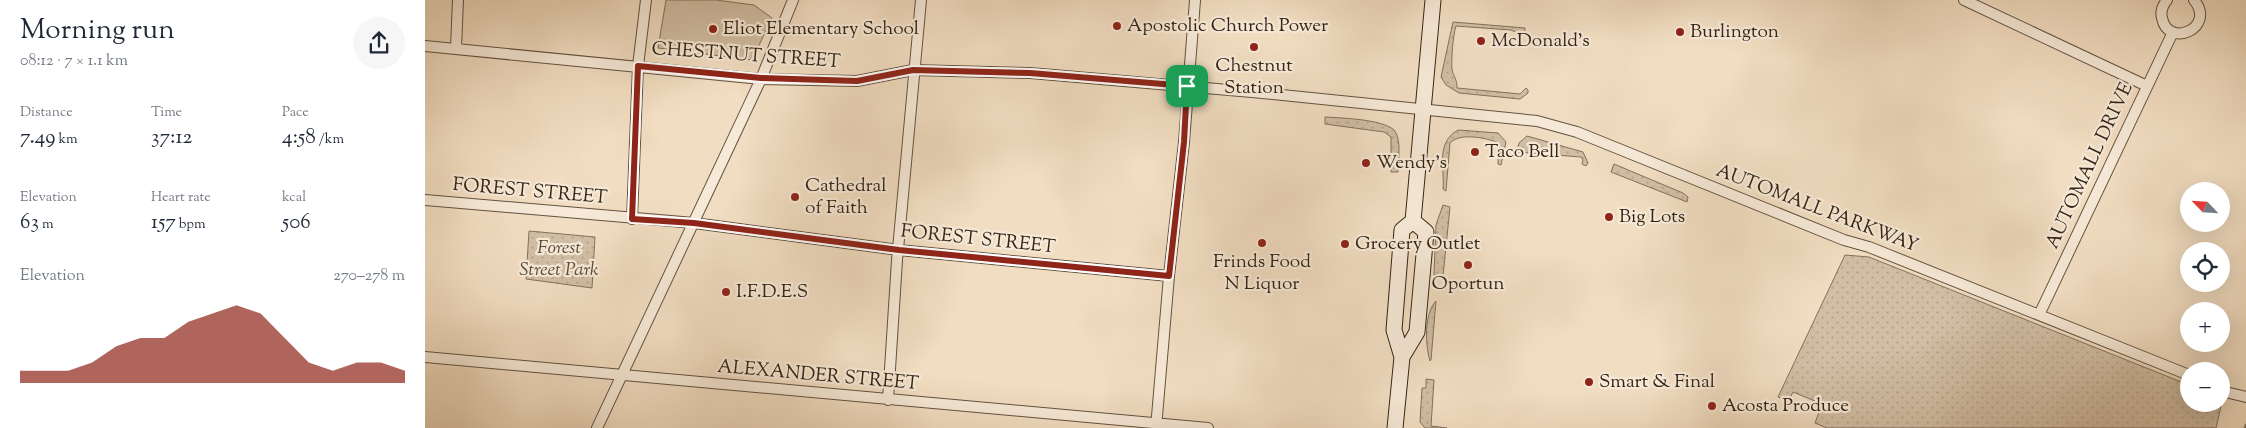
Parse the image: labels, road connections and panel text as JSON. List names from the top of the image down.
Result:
{
  "streets": {
    "street": [
      "CHESTNUT STREET",
      "AUTOMALL DRIVE",
      "FOREST STREET",
      "AUTOMALL PARKWAY",
      "ALEXANDER STREET"
    ]
  },
  "crossings": [
    ["CHESTNUT STREET", "AUTOMALL PARKWAY"],
    ["AUTOMALL DRIVE", "AUTOMALL PARKWAY"]
  ],
  "parks": ["Forest Street Park"],
  "places": [
    "Apostolic Church Power",
    "Eliot Elementary School",
    "Burlington",
    "McDonald's",
    "Chestnut Station",
    "Taco Bell",
    "Wendy's",
    "Cathedral of Faith",
    "Big Lots",
    "Frinds Food N Liquor",
    "Grocery Outlet",
    "Oportun",
    "I.F.D.E.S",
    "Smart & Final",
    "Acosta Produce"
  ],
  "north": "top left",
  "page": {
    "heading": ["Morning run", "08:12 · 7 × 1.1 km"],
    "stats": [
      ["Distance", "7.49 km"],
      ["Time", "37:12"],
      ["Pace", "4:58 /km"],
      ["Elevation", "63 m"],
      ["Heart rate", "157 bpm"],
      ["kcal", "506"]
    ],
    "map_buttons": ["+", "−"],
    "chart": ["Elevation", "270–278 m"]
  }
}
